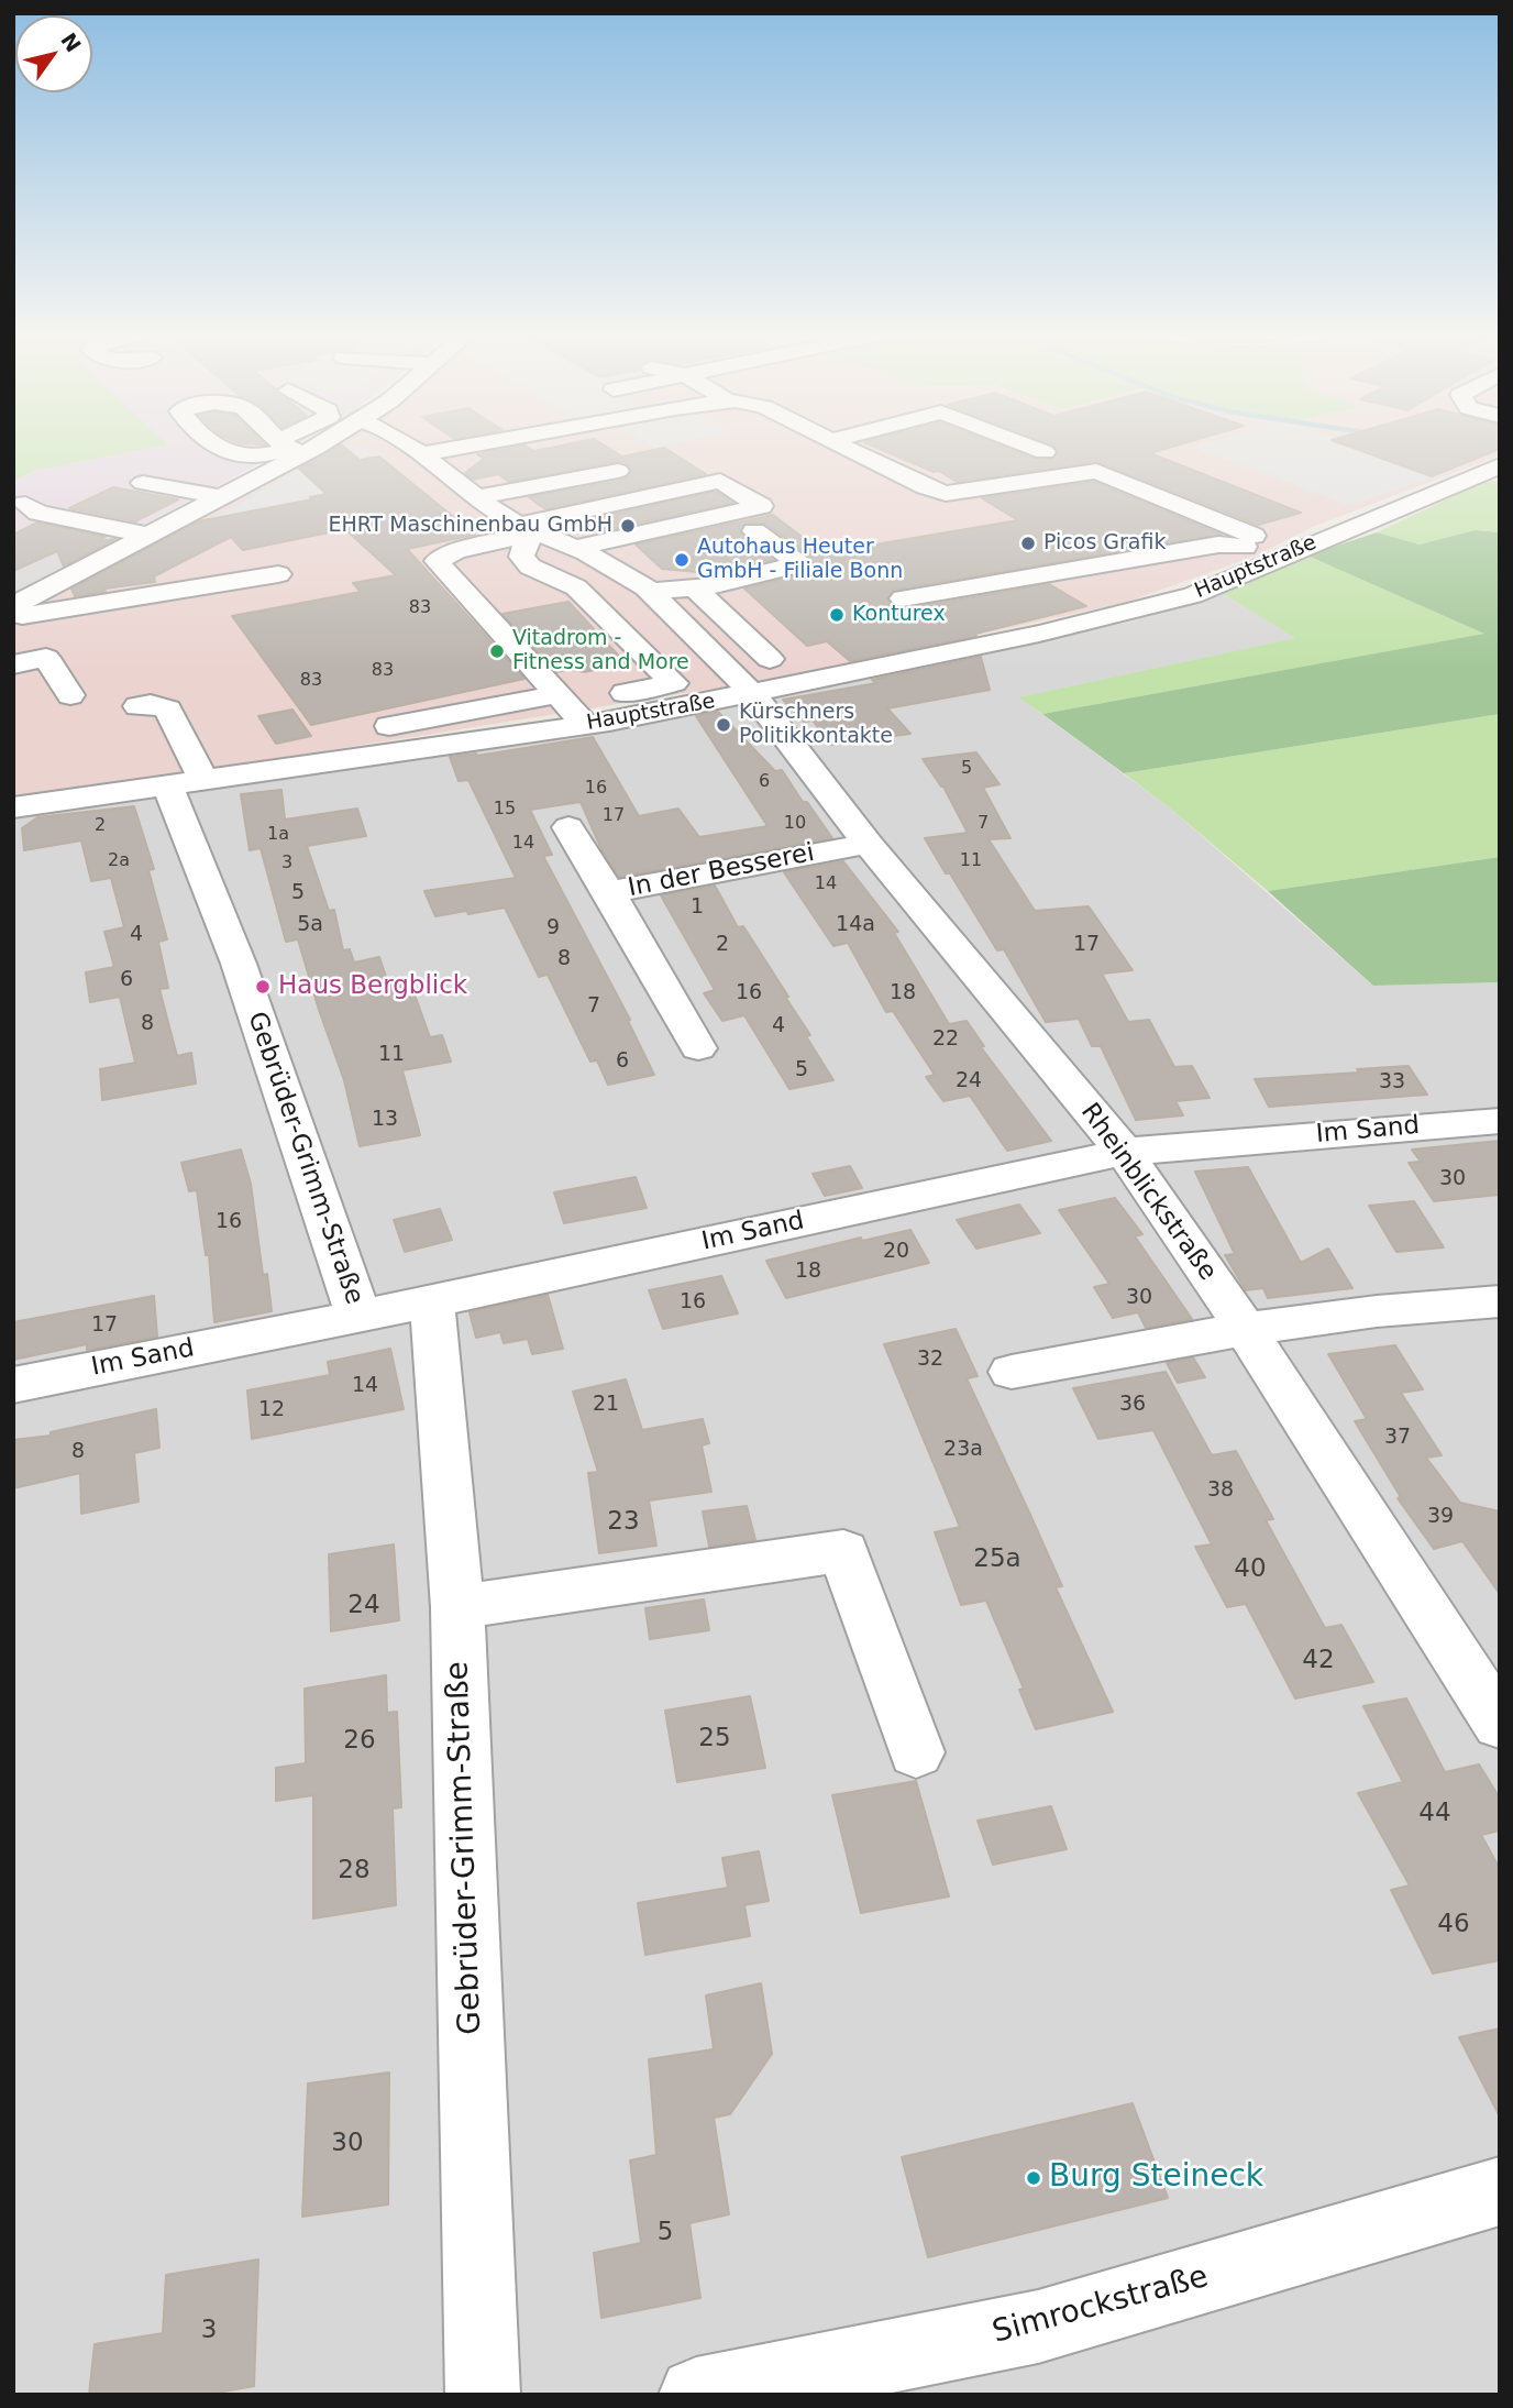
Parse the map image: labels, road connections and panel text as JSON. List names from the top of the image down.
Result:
{
  "streets": {
    "street": [
      "Hauptstraße",
      "In der Besserei",
      "Im Sand",
      "Gebrüder-Grimm-Straße",
      "Rheinblickstraße",
      "Simrockstraße"
    ]
  },
  "crossings": [
    ["Hauptstraße", "Gebrüder-Grimm-Straße"],
    ["Hauptstraße", "Rheinblickstraße"],
    ["In der Besserei", "Rheinblickstraße"],
    ["Im Sand", "Gebrüder-Grimm-Straße"],
    ["Im Sand", "Rheinblickstraße"]
  ],
  "places": [
    "EHRT Maschinenbau GmbH",
    "Picos Grafik",
    "Autohaus Heuter GmbH - Filiale Bonn",
    "Konturex",
    "Vitadrom - Fitness and More",
    "Kürschners Politikkontakte",
    "Haus Bergblick",
    "Burg Steineck"
  ],
  "house_numbers": [
    "83",
    "83",
    "83",
    "5",
    "6",
    "16",
    "15",
    "17",
    "10",
    "7",
    "2",
    "1a",
    "14",
    "2a",
    "11",
    "3",
    "14",
    "5",
    "1",
    "5a",
    "14a",
    "9",
    "4",
    "2",
    "17",
    "8",
    "6",
    "16",
    "18",
    "7",
    "8",
    "4",
    "22",
    "11",
    "6",
    "5",
    "24",
    "33",
    "13",
    "30",
    "16",
    "20",
    "18",
    "30",
    "16",
    "17",
    "32",
    "14",
    "21",
    "36",
    "12",
    "37",
    "23a",
    "8",
    "38",
    "39",
    "23",
    "25a",
    "40",
    "24",
    "42",
    "25",
    "26",
    "44",
    "28",
    "46",
    "30",
    "5",
    "3"
  ],
  "north": "top right"
}
